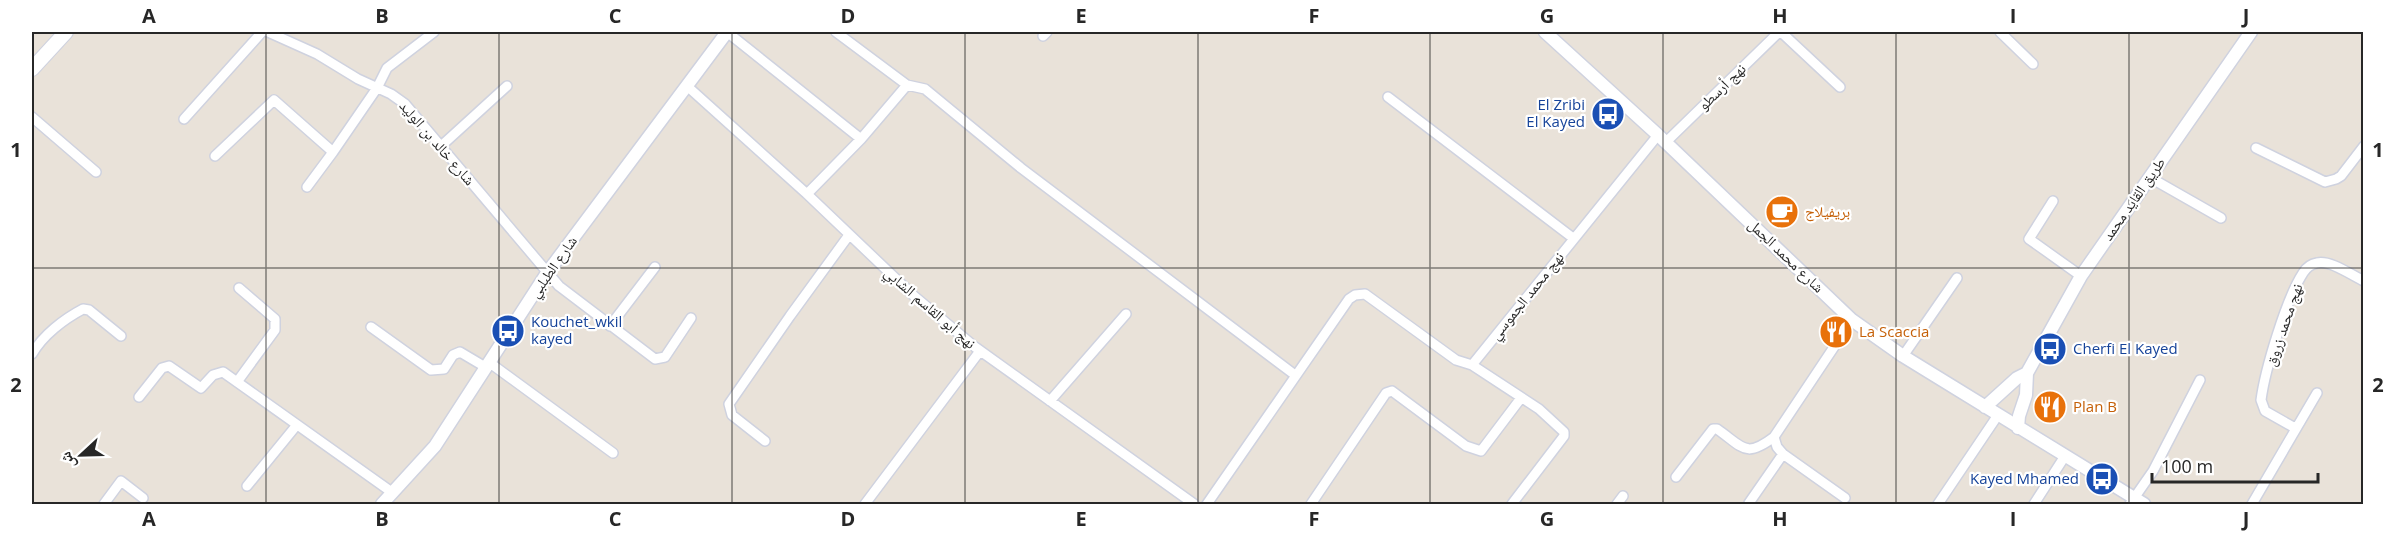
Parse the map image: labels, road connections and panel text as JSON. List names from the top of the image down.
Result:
{
  "streets": {
    "street": [
      "نهج أرسطو",
      "شارع خالد بن الوليد",
      "طريق القايد محمد",
      "شارع محمد الجمل",
      "شارع الطبلبي",
      "نهج محمد الجموسي",
      "نهج أبو القاسم الشابي",
      "نهج محمد زروق"
    ]
  },
  "crossings": [
    ["نهج أرسطو", "شارع محمد الجمل"],
    ["نهج أرسطو", "نهج محمد الجموسي"],
    ["شارع خالد بن الوليد", "شارع الطبلبي"],
    ["طريق القايد محمد", "شارع محمد الجمل"],
    ["شارع محمد الجمل", "نهج محمد الجموسي"],
    ["شارع الطبلبي", "نهج أبو القاسم الشابي"]
  ],
  "places": {
    "bus stop": [
      "El Zribi El Kayed",
      "Kouchet_wkil kayed",
      "Cherfi El Kayed",
      "Kayed Mhamed"
    ],
    "cafe": ["بريفيلاج"],
    "restaurant": ["La Scaccia", "Plan B"]
  },
  "scale_bar": "100 m",
  "north": "left",
  "grid": {
    "columns": [
      "A",
      "B",
      "C",
      "D",
      "E",
      "F",
      "G",
      "H",
      "I",
      "J"
    ],
    "rows": ["1", "2"]
  }
}
